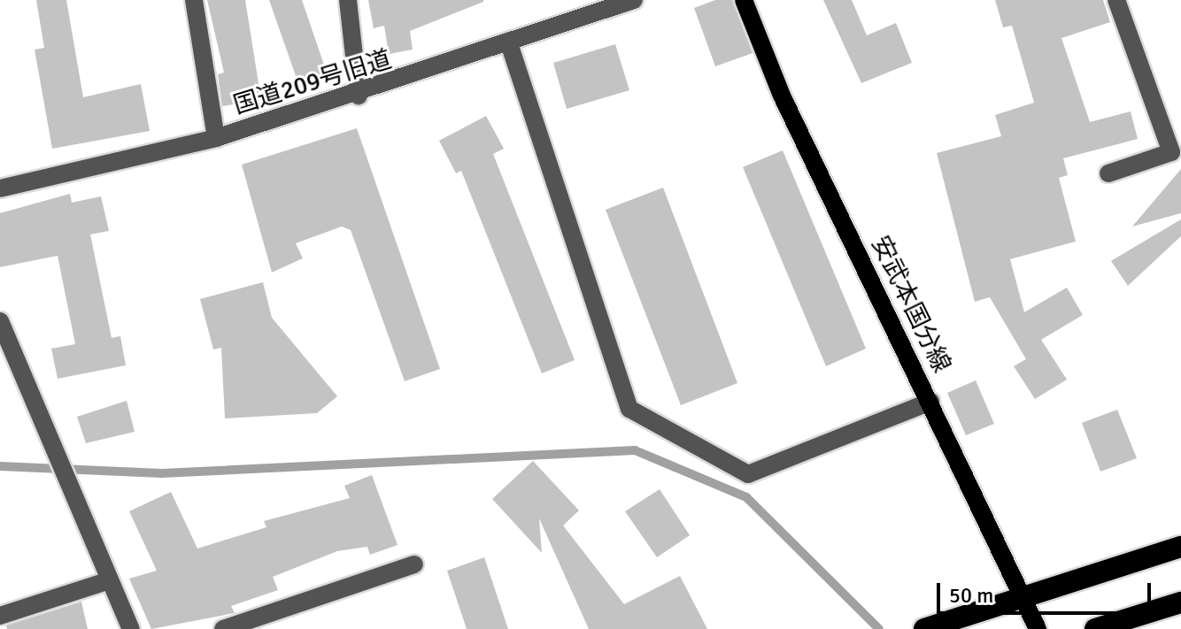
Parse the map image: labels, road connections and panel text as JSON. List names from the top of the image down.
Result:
{
  "streets": {
    "main road": ["安武本国分線"],
    "street": ["国道209号旧道"]
  },
  "scale_bar": "50 m"
}
